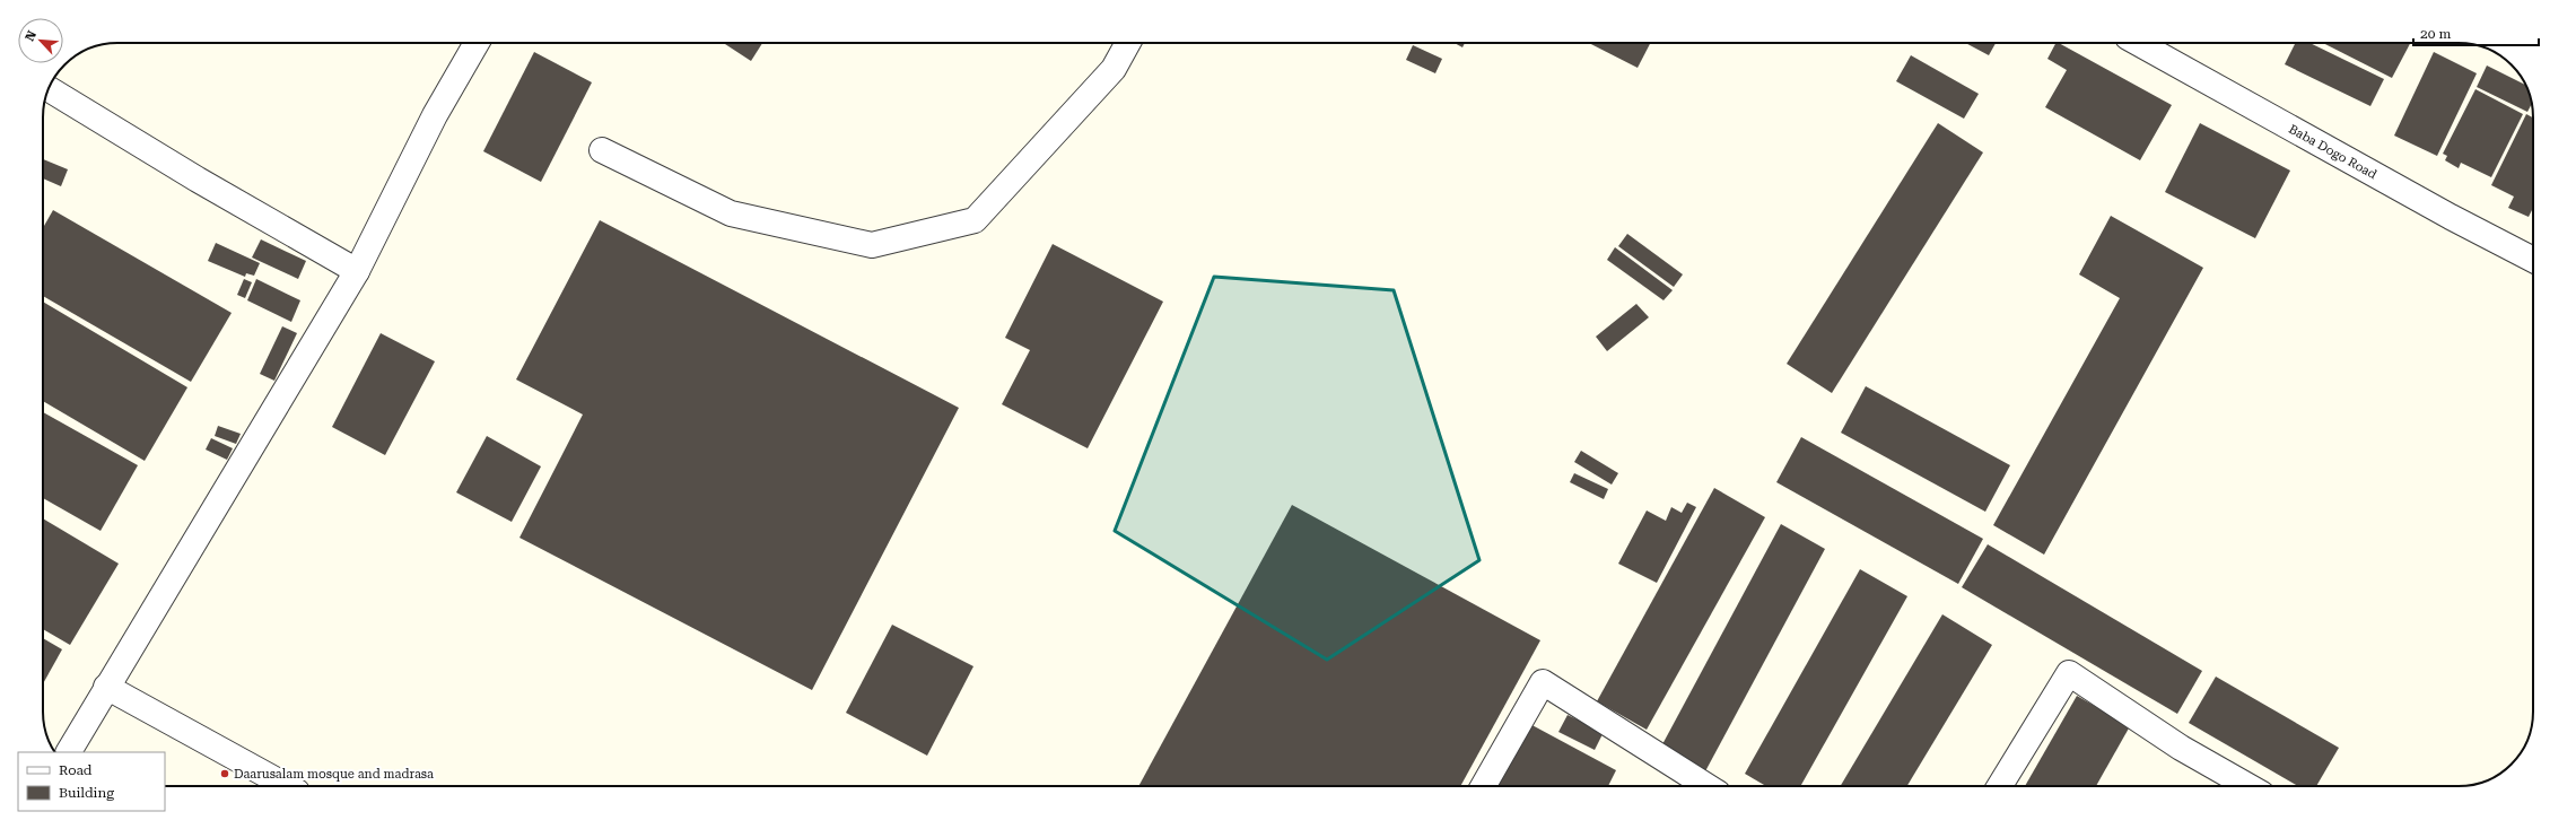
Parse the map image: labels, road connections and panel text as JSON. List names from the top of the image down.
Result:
{
  "streets": {
    "street": ["Baba Dogo Road"]
  },
  "places": ["Daarusalam mosque and madrasa"],
  "legend": ["Road", "Building"],
  "scale_bar": "20 m",
  "north": "top left"
}
